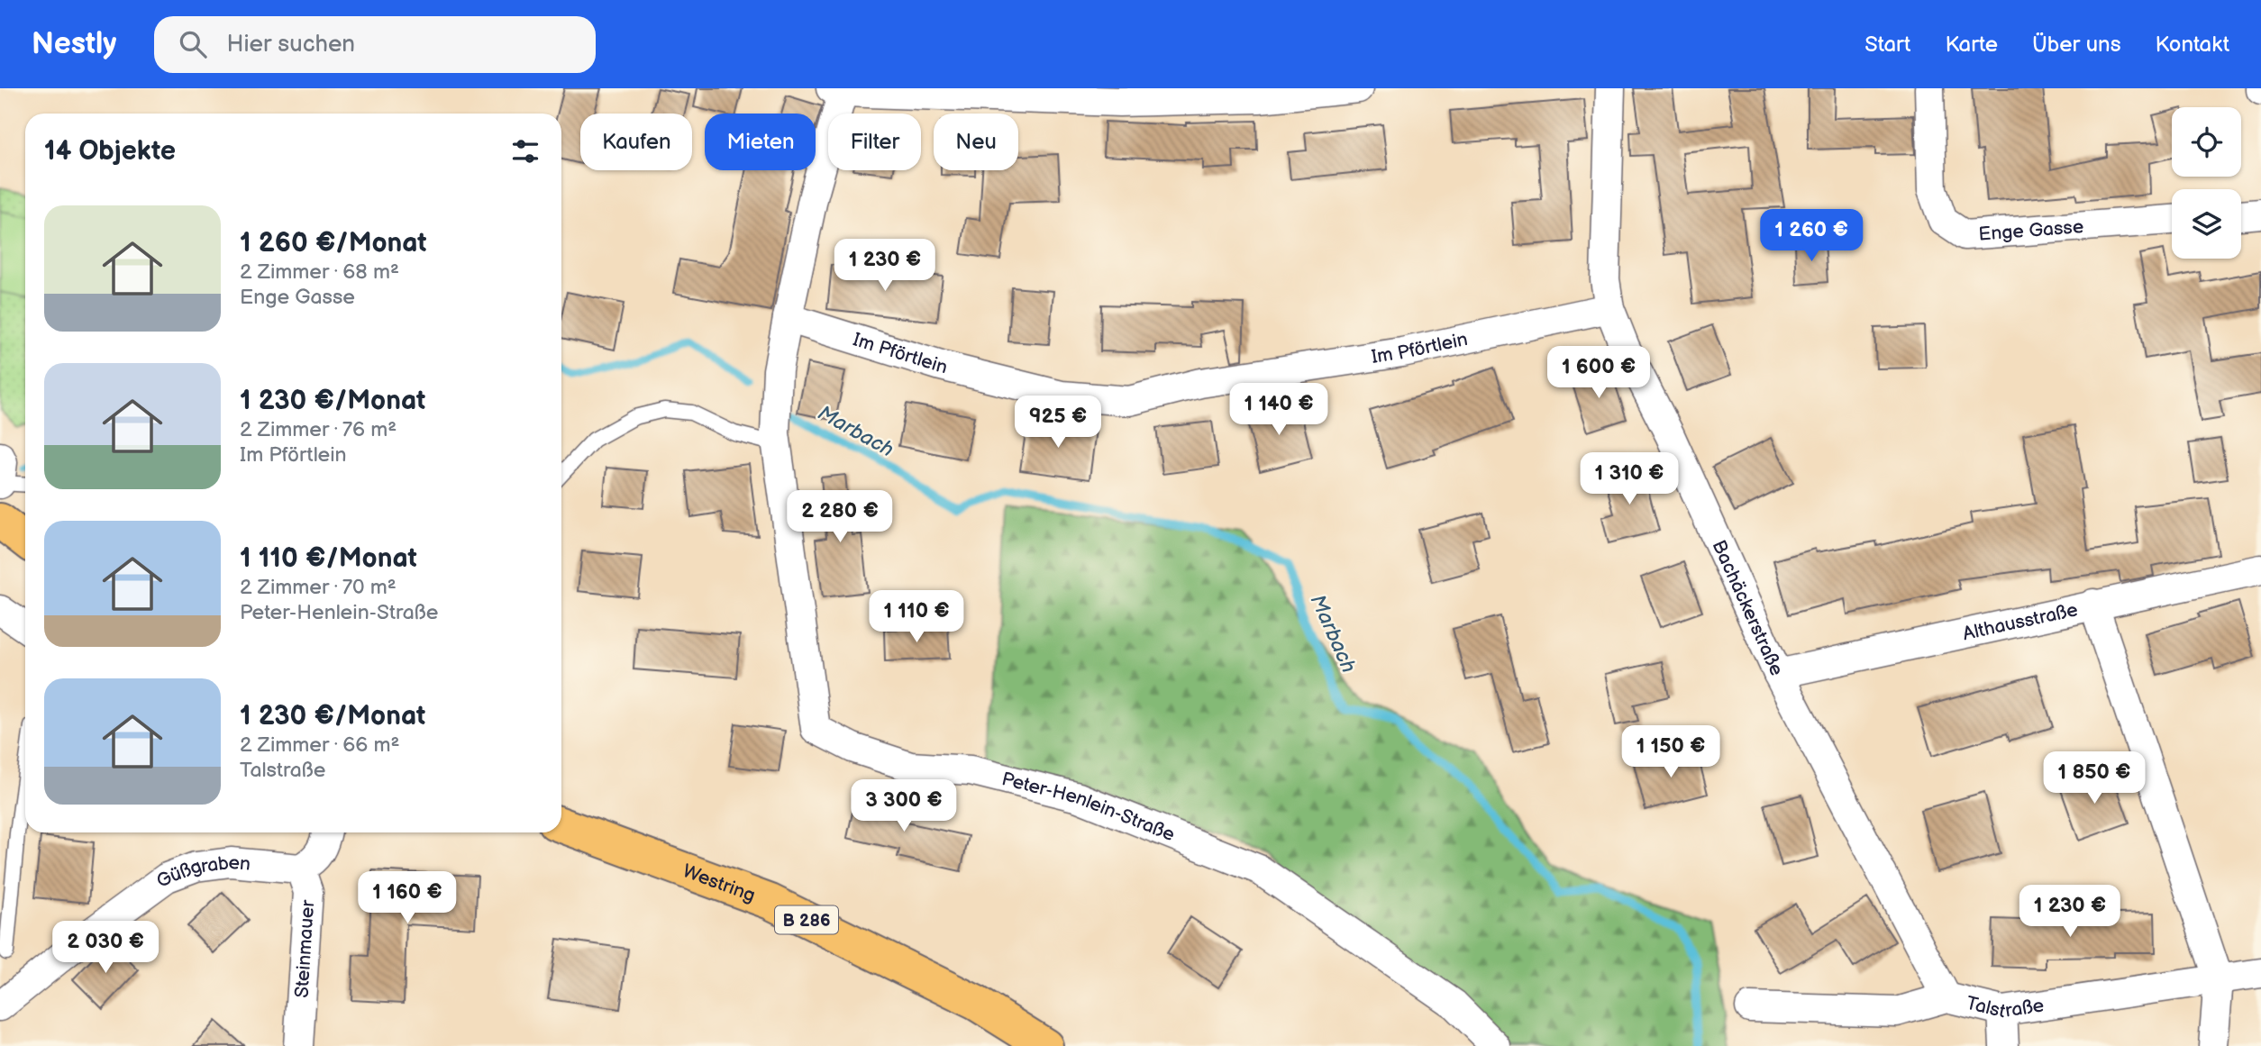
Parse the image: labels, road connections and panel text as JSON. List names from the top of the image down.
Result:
{
  "streets": {
    "main road": ["Westring", "B 286"],
    "street": [
      "Enge Gasse",
      "Im Pförtlein",
      "Bachäckerstraße",
      "Althausstraße",
      "Peter-Henlein-Straße",
      "Güßgraben",
      "Steinmauer",
      "Talstraße"
    ]
  },
  "crossings": [
    ["Im Pförtlein", "Bachäckerstraße"],
    ["Im Pförtlein", "Peter-Henlein-Straße"],
    ["Bachäckerstraße", "Althausstraße"],
    ["Bachäckerstraße", "Talstraße"],
    ["Güßgraben", "Steinmauer"]
  ],
  "water": ["Marbach"],
  "page": {
    "header": "Nestly",
    "search": "Hier suchen",
    "nav": [
      "Start",
      "Karte",
      "Über uns",
      "Kontakt"
    ],
    "chip": [
      "Kaufen",
      "Mieten",
      "Filter",
      "Neu"
    ],
    "heading": "14 Objekte",
    "list": [
      {
        "name": "1 260 €/Monat",
        "note": "2 Zimmer · 68 m² · Enge Gasse"
      },
      {
        "name": "1 230 €/Monat",
        "note": "2 Zimmer · 76 m² · Im Pförtlein"
      },
      {
        "name": "1 110 €/Monat",
        "note": "2 Zimmer · 70 m² · Peter-Henlein-Straße"
      },
      {
        "name": "1 230 €/Monat",
        "note": "2 Zimmer · 66 m² · Talstraße"
      }
    ],
    "price": [
      "1 260 €",
      "1 230 €",
      "1 600 €",
      "1 140 €",
      "925 €",
      "1 310 €",
      "2 280 €",
      "1 110 €",
      "1 150 €",
      "1 850 €",
      "3 300 €",
      "1 160 €",
      "1 230 €",
      "2 030 €"
    ]
  }
}
